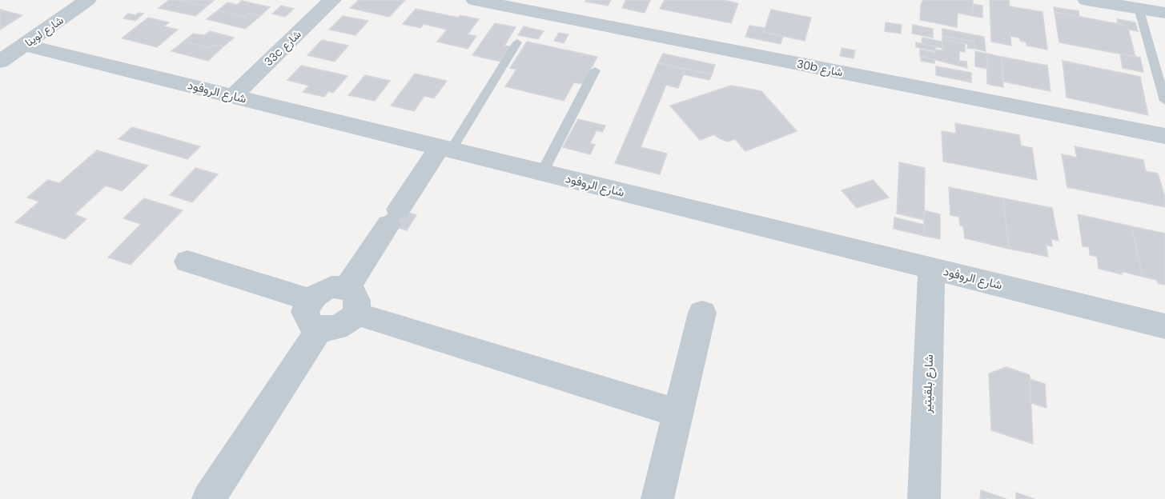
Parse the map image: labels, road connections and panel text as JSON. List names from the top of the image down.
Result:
{
  "streets": {
    "street": [
      "شارع لوينا",
      "33c شارع",
      "30b شارع",
      "شارع الروفود",
      "شارع بلقيتير"
    ]
  },
  "crossings": [
    ["شارع لوينا", "شارع الروفود"],
    ["33c شارع", "شارع الروفود"],
    ["شارع الروفود", "شارع بلقيتير"]
  ]
}
